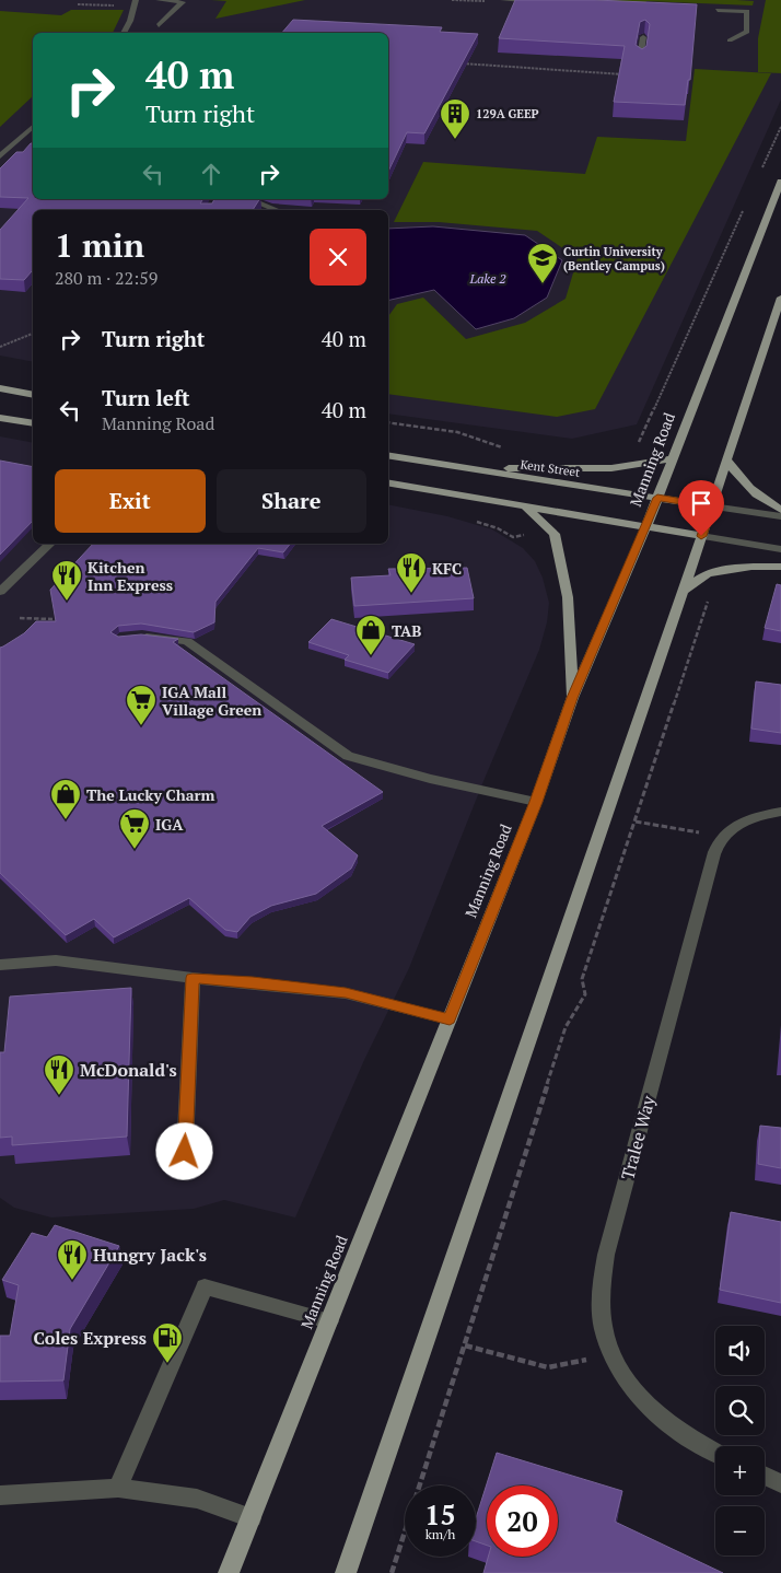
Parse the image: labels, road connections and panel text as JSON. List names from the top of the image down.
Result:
{
  "streets": {
    "main road": ["Manning Road", "Kent Street"],
    "street": ["Tralee Way"]
  },
  "crossings": [
    ["Manning Road", "Kent Street"]
  ],
  "water": ["Lake 2"],
  "places": {
    "building": ["129A GEEP"],
    "school or university": ["Curtin University (Bentley Campus)"],
    "restaurant": [
      "KFC",
      "Kitchen Inn Express",
      "McDonald's",
      "Hungry Jack's"
    ],
    "shop": ["TAB", "The Lucky Charm"],
    "supermarket": ["IGA Mall Village Green", "IGA"],
    "fuel station": ["Coles Express"]
  },
  "page": {
    "turn": ["40 m", "Turn right"],
    "heading": ["1 min", "280 m · 22:59"],
    "list": [
      {
        "name": "Turn right",
        "value": "40 m"
      },
      {
        "name": "Turn left",
        "note": "Manning Road",
        "value": "40 m"
      }
    ],
    "buttons": ["Exit", "Share"],
    "map_buttons": ["+", "−"],
    "speed": "15 km/h",
    "limit": "20"
  }
}
